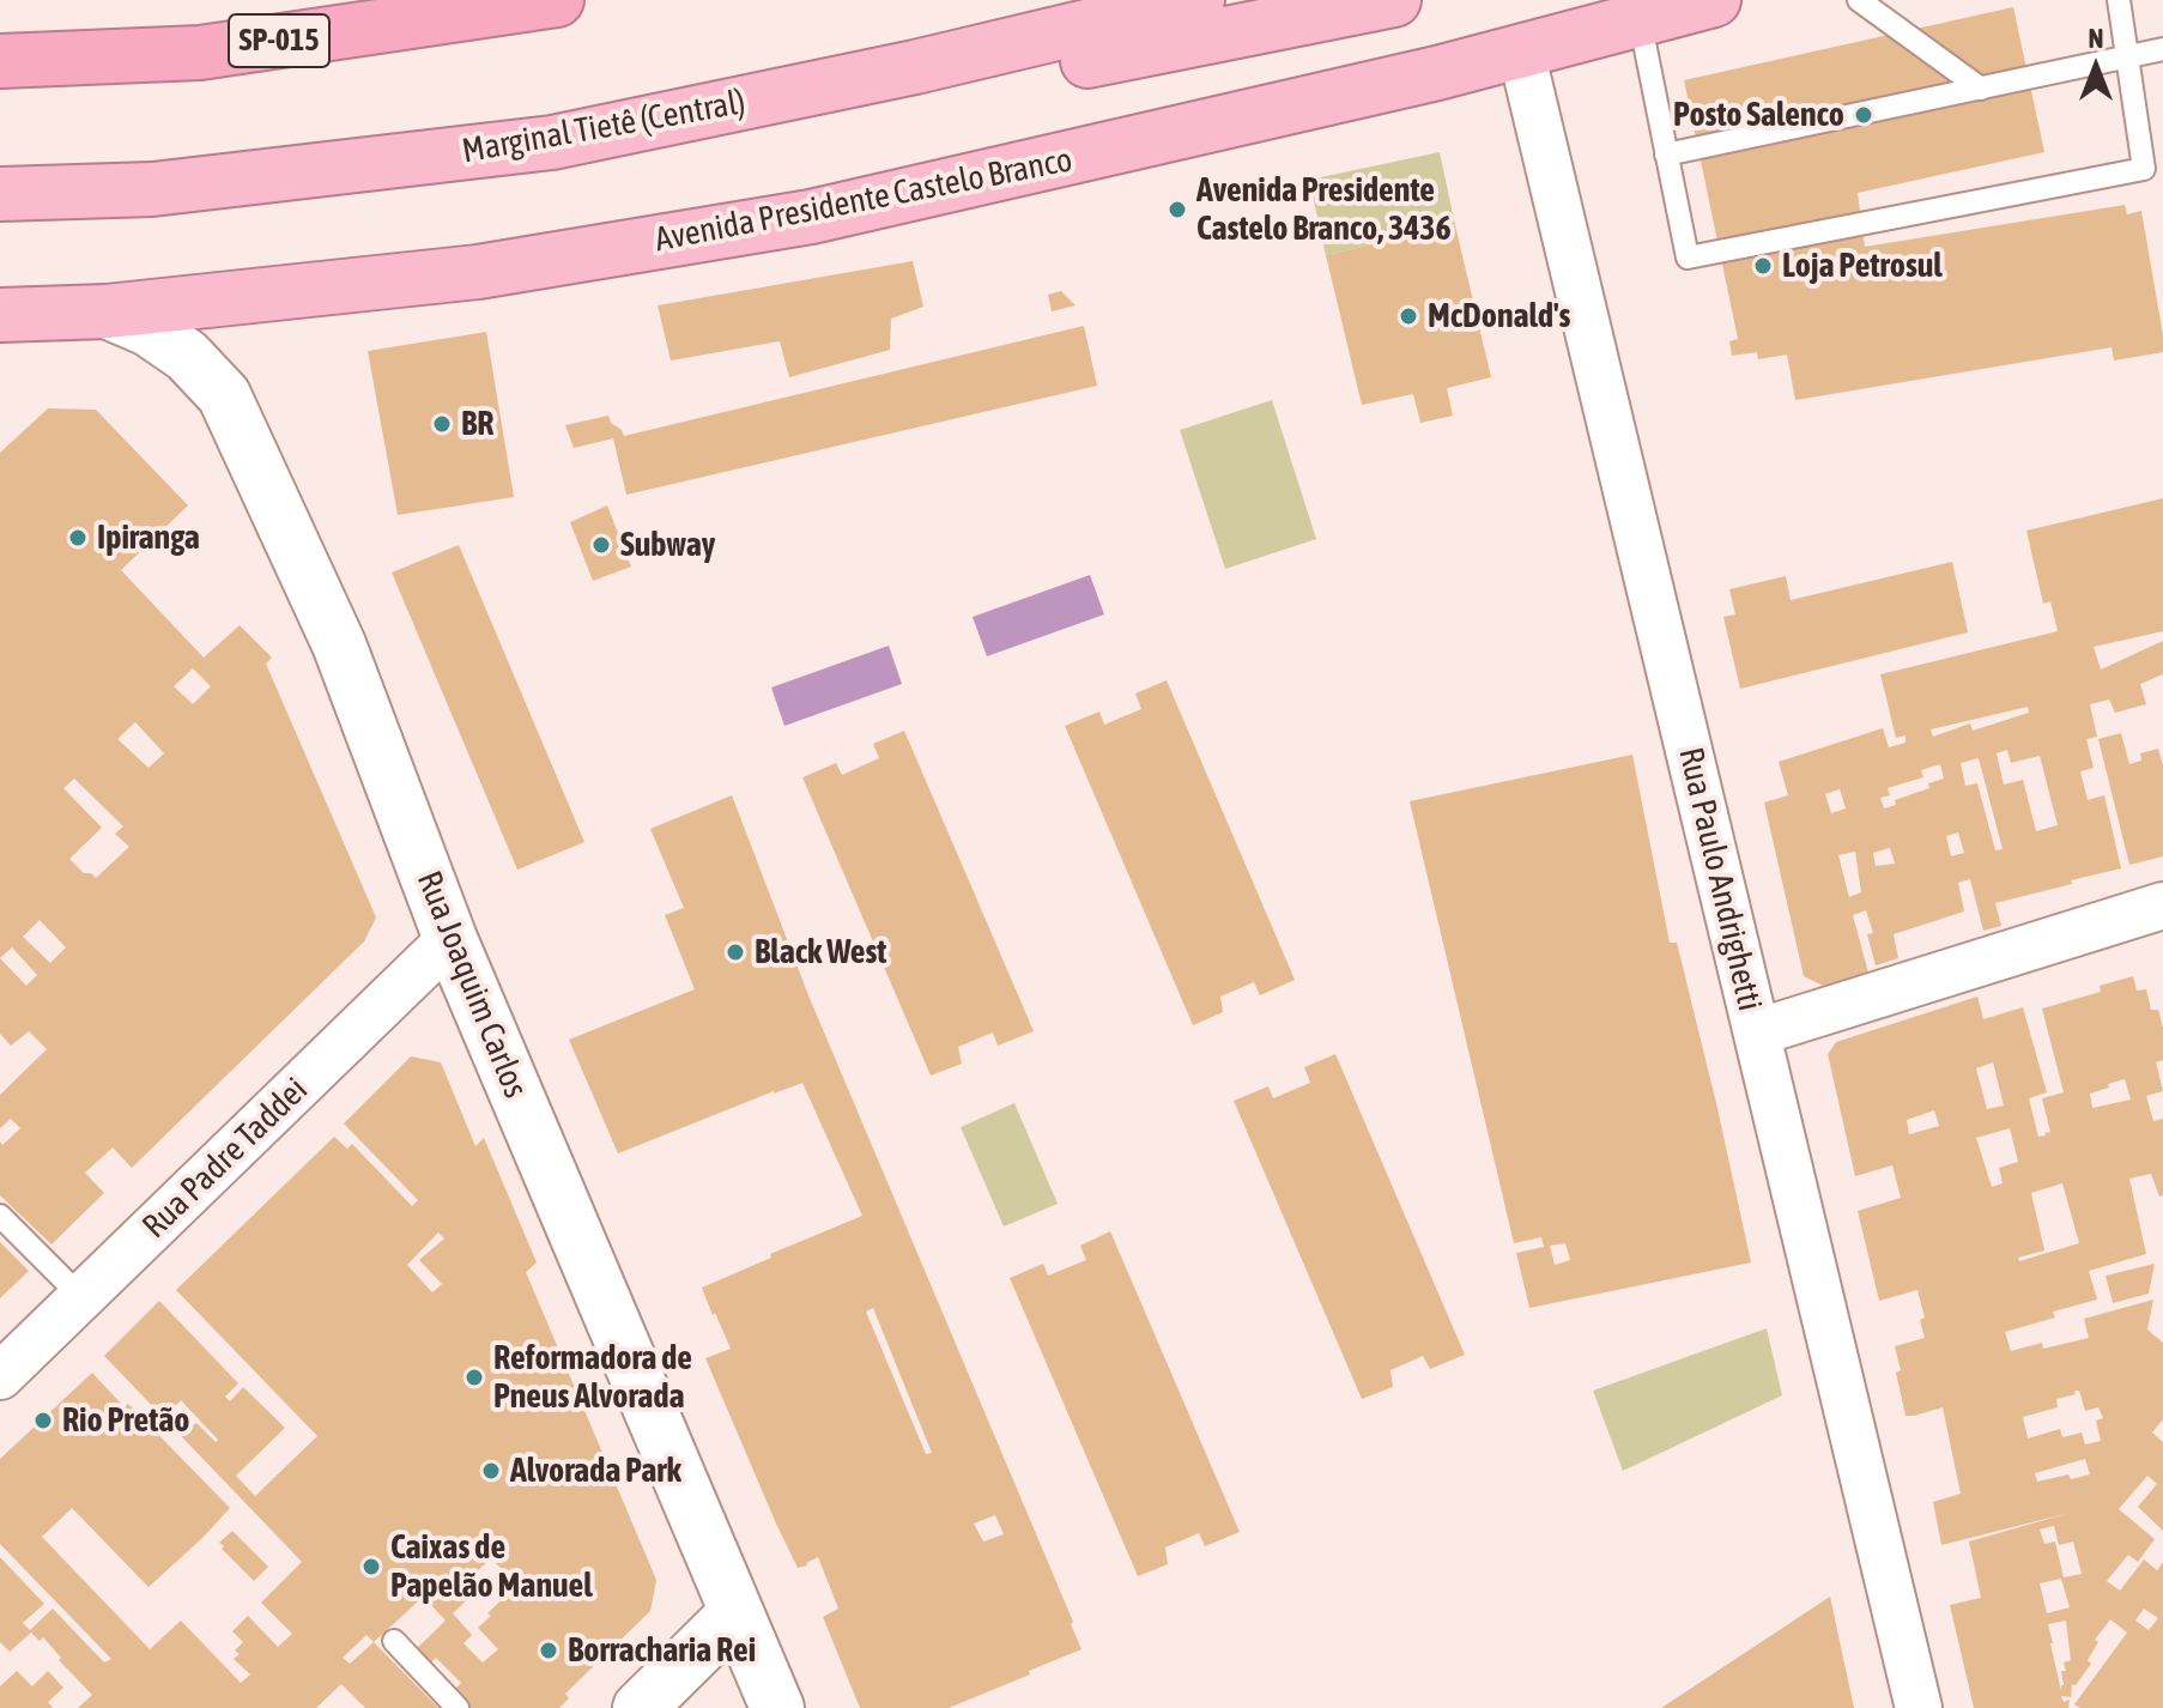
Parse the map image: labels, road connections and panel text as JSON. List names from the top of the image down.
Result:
{
  "streets": {
    "highway": ["SP-015", "Marginal Tietê (Central)", "Avenida Presidente Castelo Branco"],
    "street": ["Rua Paulo Andrighetti", "Rua Joaquim Carlos", "Rua Padre Taddei"]
  },
  "crossings": [
    ["Avenida Presidente Castelo Branco", "Rua Paulo Andrighetti"],
    ["Avenida Presidente Castelo Branco", "Rua Joaquim Carlos"],
    ["Rua Joaquim Carlos", "Rua Padre Taddei"]
  ],
  "places": [
    "Posto Salenco",
    "Avenida Presidente Castelo Branco, 3436",
    "Loja Petrosul",
    "McDonald's",
    "BR",
    "Ipiranga",
    "Subway",
    "Black West",
    "Reformadora de Pneus Alvorada",
    "Rio Pretão",
    "Alvorada Park",
    "Caixas de Papelão Manuel",
    "Borracharia Rei"
  ],
  "north": "top"
}
